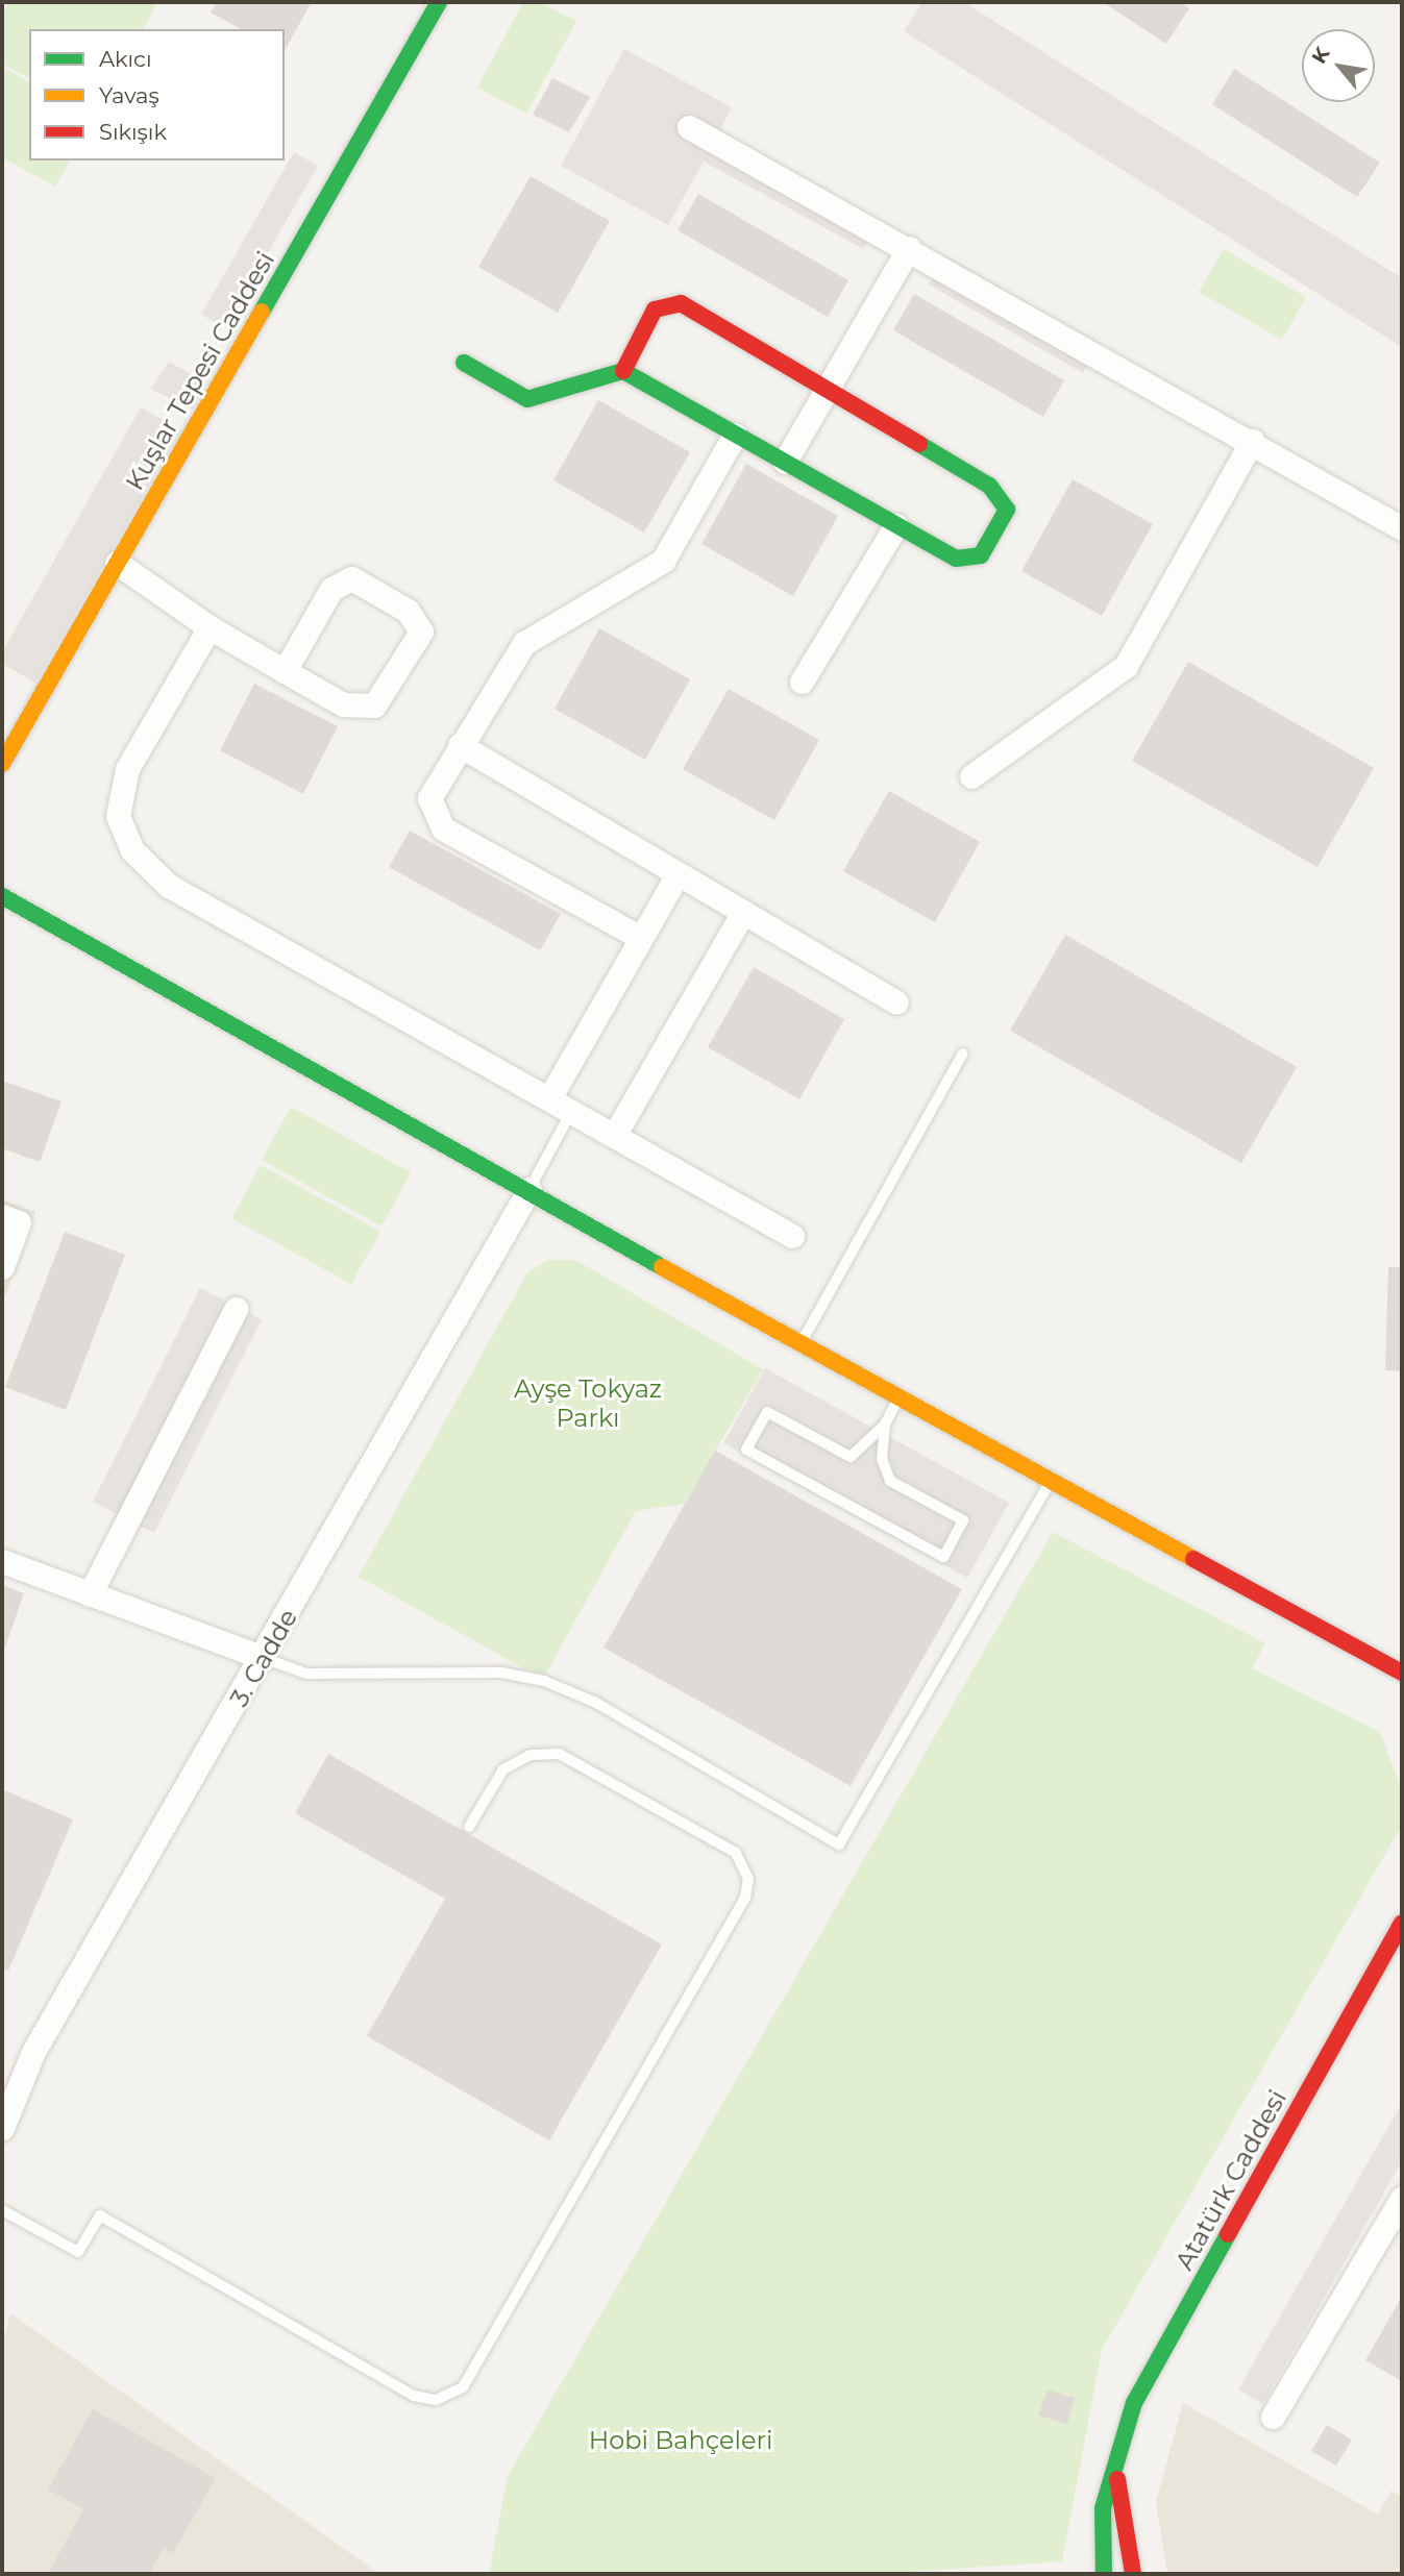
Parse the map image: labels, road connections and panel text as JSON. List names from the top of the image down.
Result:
{
  "streets": {
    "street": ["Kuşlar Tepesi Caddesi", "3. Cadde", "Atatürk Caddesi"]
  },
  "parks": ["Ayşe Tokyaz Parkı", "Hobi Bahçeleri"],
  "legend": ["Akıcı", "Yavaş", "Sıkışık"],
  "north": "top left"
}
